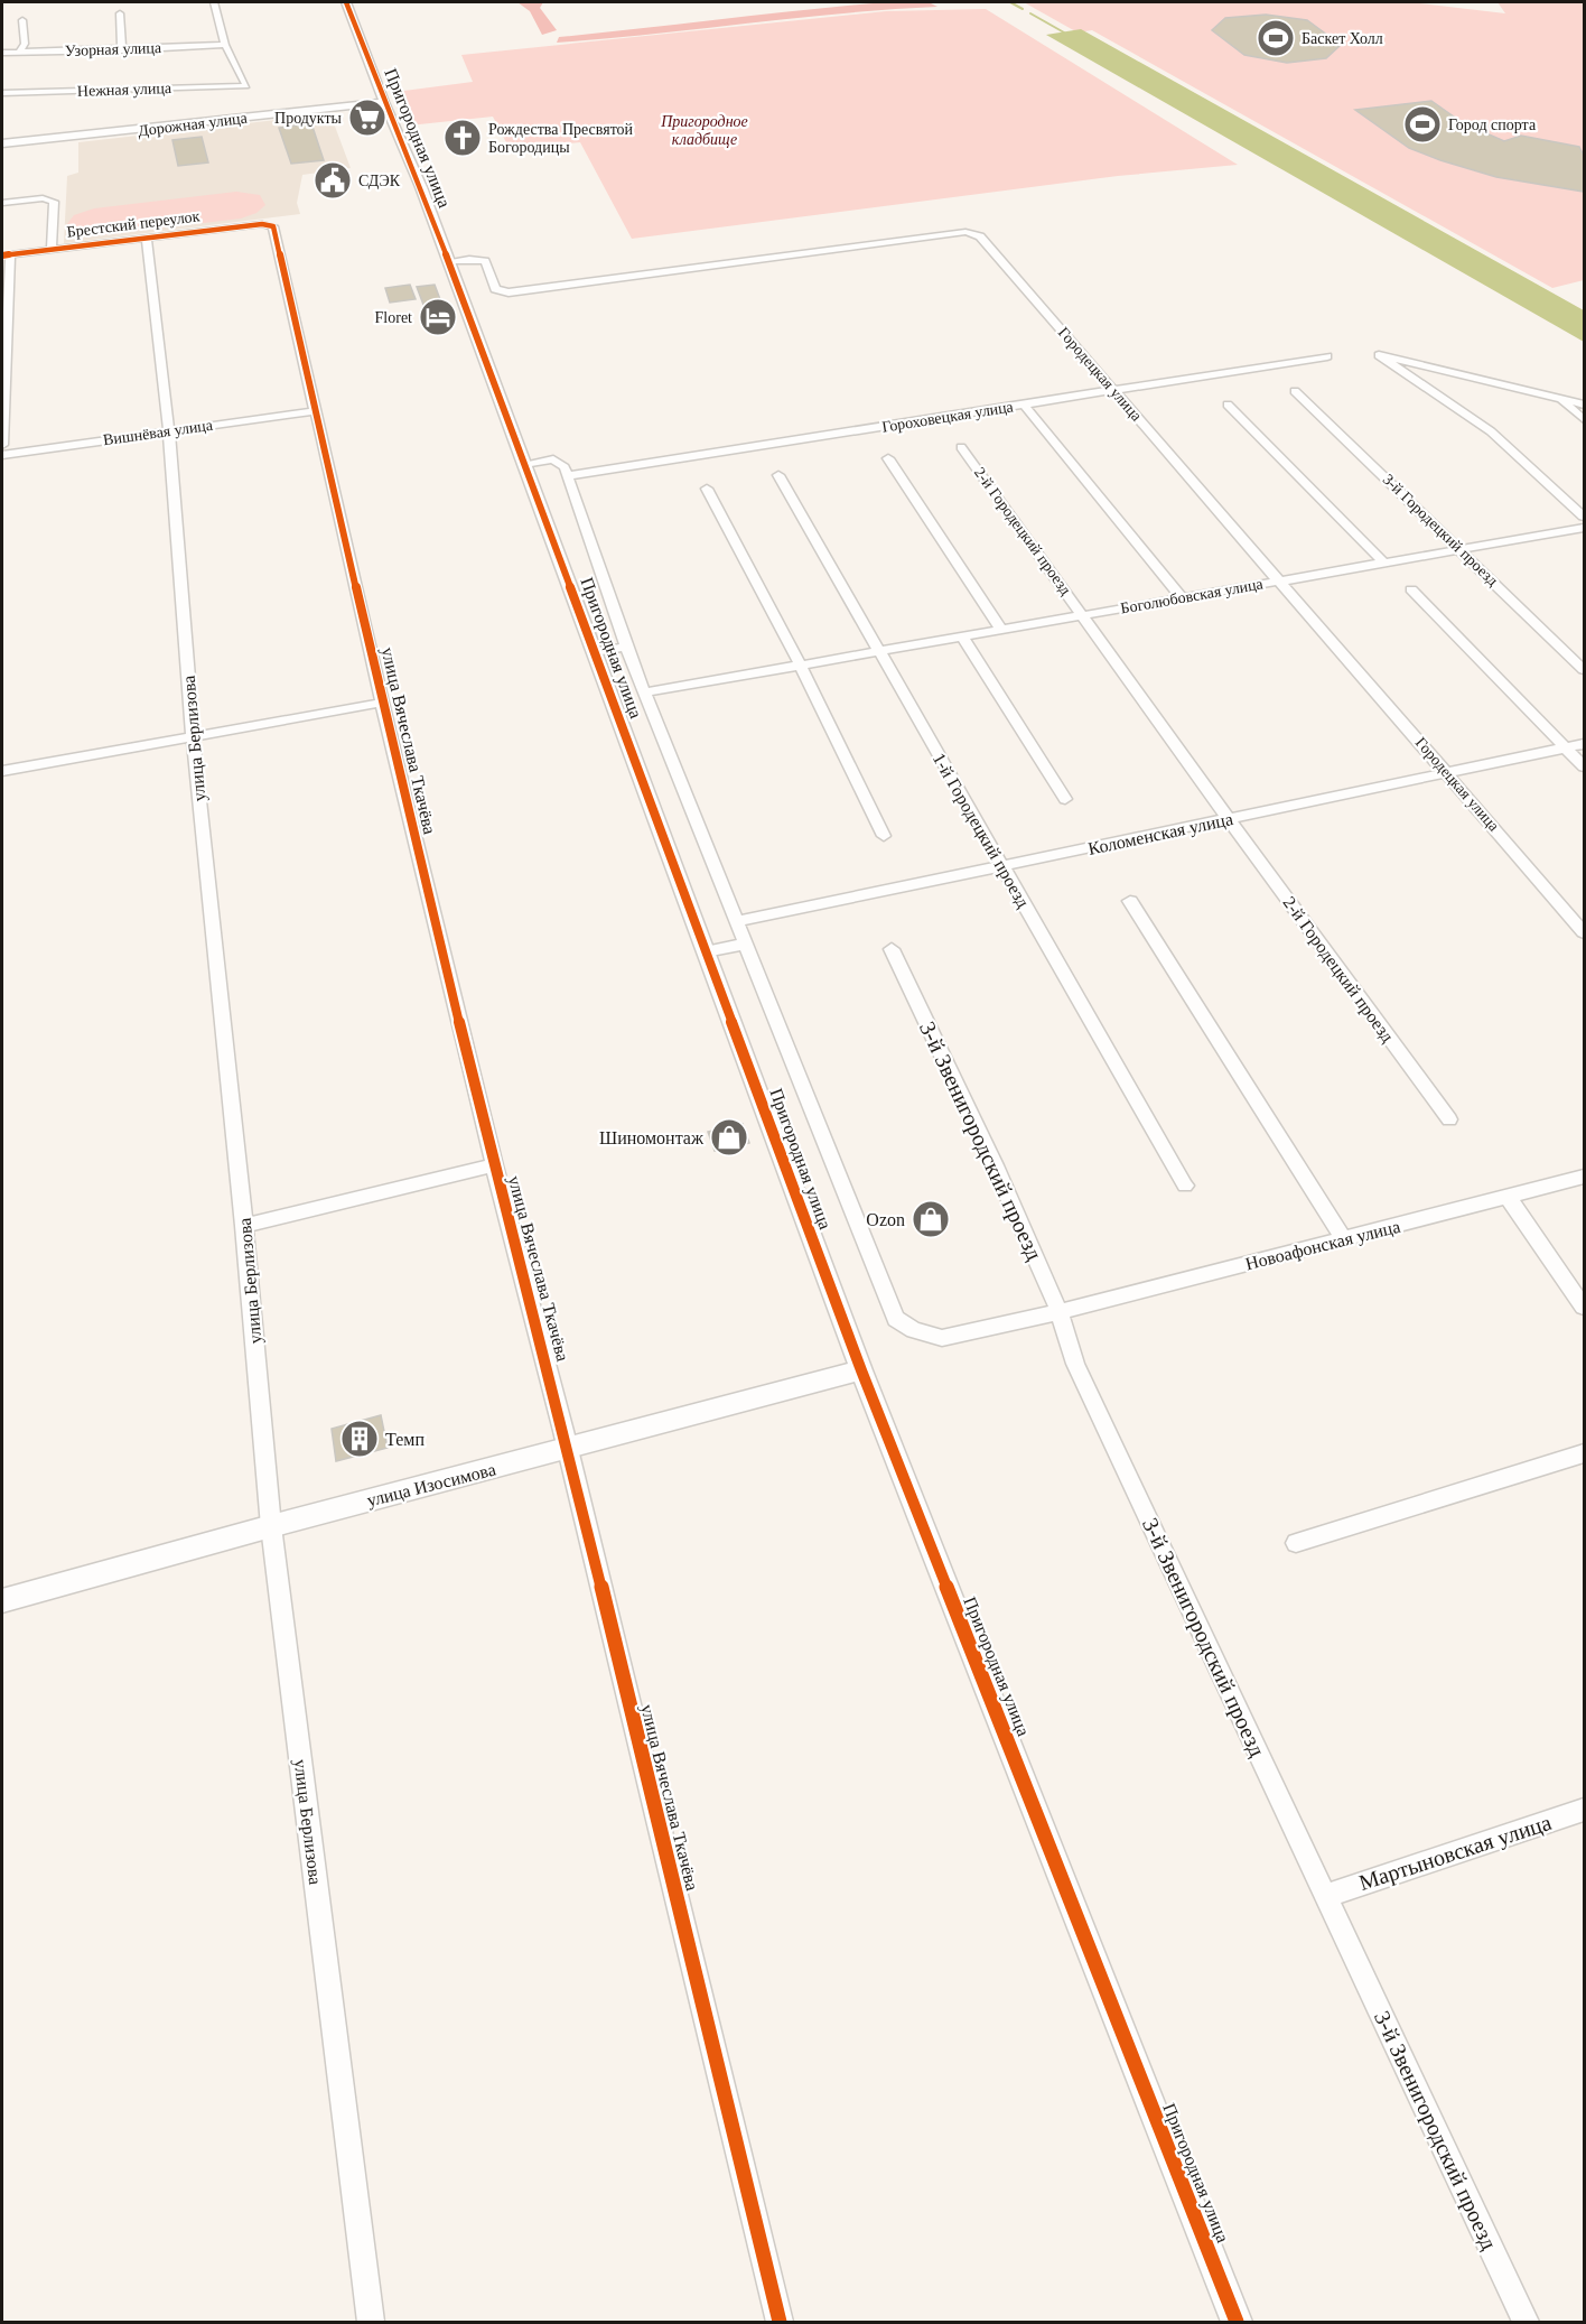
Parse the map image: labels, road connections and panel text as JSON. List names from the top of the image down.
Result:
{
  "streets": {
    "street": [
      "Узорная улица",
      "Нежная улица",
      "Дорожная улица",
      "Пригородная улица",
      "Брестский переулок",
      "Городецкая улица",
      "Гороховецкая улица",
      "Вишнёвая улица",
      "3-й Городецкий проезд",
      "2-й Городецкий проезд",
      "Боголюбовская улица",
      "улица Берлизова",
      "улица Вячеслава Ткачёва",
      "1-й Городецкий проезд",
      "Коломенская улица",
      "3-й Звенигородский проезд",
      "Новоафонская улица",
      "улица Изосимова",
      "Мартыновская улица"
    ]
  },
  "crossings": [
    ["Узорная улица", "Нежная улица"],
    ["Дорожная улица", "Пригородная улица"],
    ["Пригородная улица", "Городецкая улица"],
    ["Пригородная улица", "улица Изосимова"],
    ["Брестский переулок", "улица Берлизова"],
    ["Брестский переулок", "улица Вячеслава Ткачёва"],
    ["Городецкая улица", "Гороховецкая улица"],
    ["Городецкая улица", "Боголюбовская улица"],
    ["Городецкая улица", "Коломенская улица"],
    ["Гороховецкая улица", "Новоафонская улица"],
    ["Вишнёвая улица", "улица Берлизова"],
    ["Вишнёвая улица", "улица Вячеслава Ткачёва"],
    ["3-й Городецкий проезд", "Боголюбовская улица"],
    ["2-й Городецкий проезд", "Боголюбовская улица"],
    ["2-й Городецкий проезд", "Коломенская улица"],
    ["Боголюбовская улица", "1-й Городецкий проезд"],
    ["Боголюбовская улица", "Новоафонская улица"],
    ["улица Берлизова", "улица Изосимова"],
    ["улица Вячеслава Ткачёва", "улица Изосимова"],
    ["1-й Городецкий проезд", "Коломенская улица"],
    ["Коломенская улица", "Новоафонская улица"],
    ["3-й Звенигородский проезд", "Новоафонская улица"],
    ["3-й Звенигородский проезд", "Мартыновская улица"]
  ],
  "parks": ["Пригородное кладбище"],
  "places": {
    "sports": ["Баскет Холл", "Город спорта"],
    "supermarket": ["Продукты"],
    "church": ["Рождества Пресвятой Богородицы"],
    "public building": ["СДЭК"],
    "hotel": ["Floret"],
    "shop": ["Шиномонтаж", "Ozon"],
    "building": ["Темп"]
  }
}
